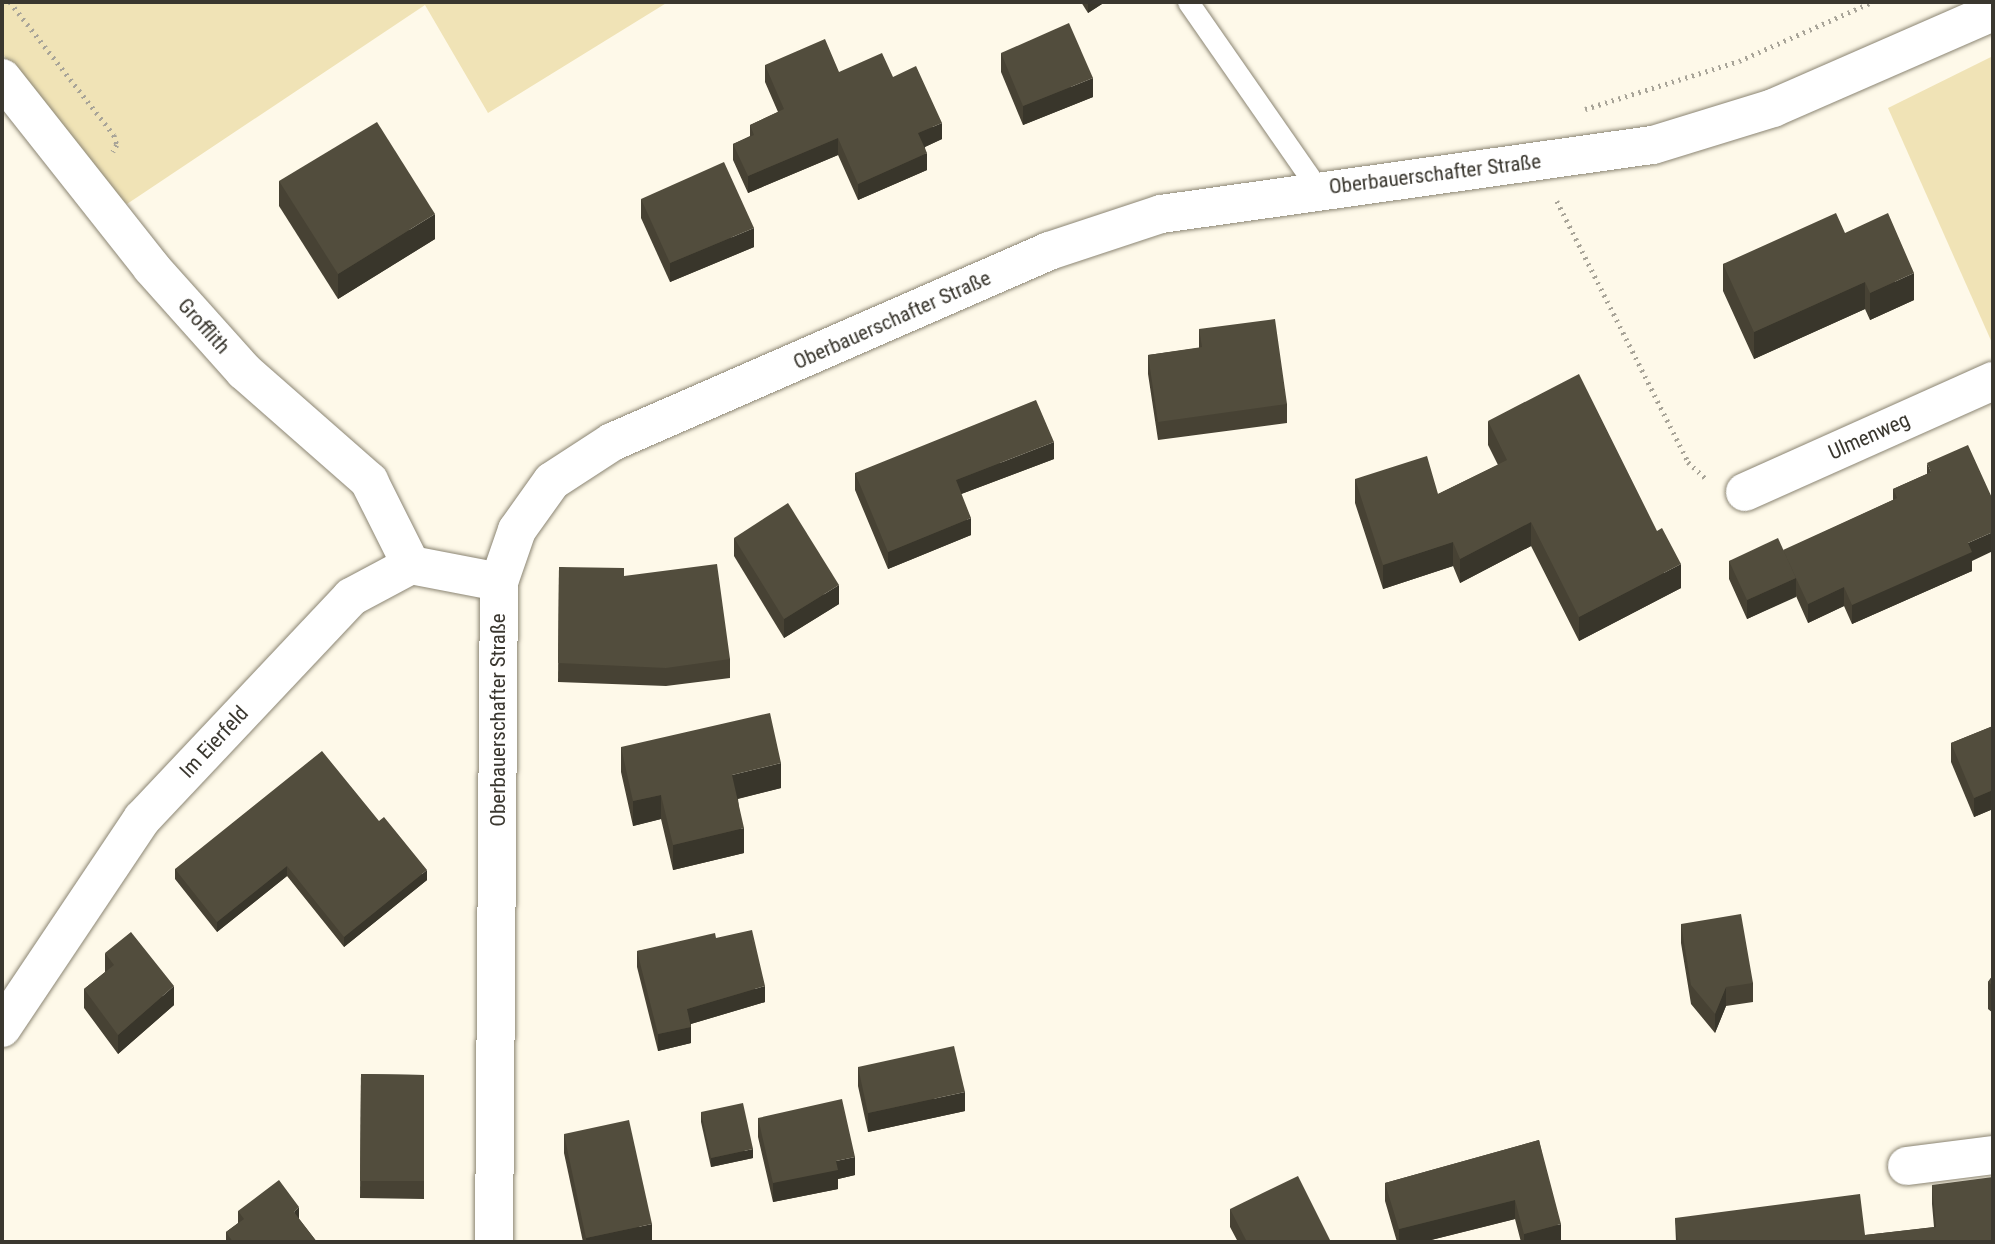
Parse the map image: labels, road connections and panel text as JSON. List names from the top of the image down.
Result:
{
  "streets": {
    "main road": [
      "Oberbauerschafter Straße",
      "Grofflith",
      "Ulmenweg",
      "Im Eierfeld"
    ]
  },
  "crossings": [
    ["Grofflith", "Im Eierfeld"]
  ]
}
